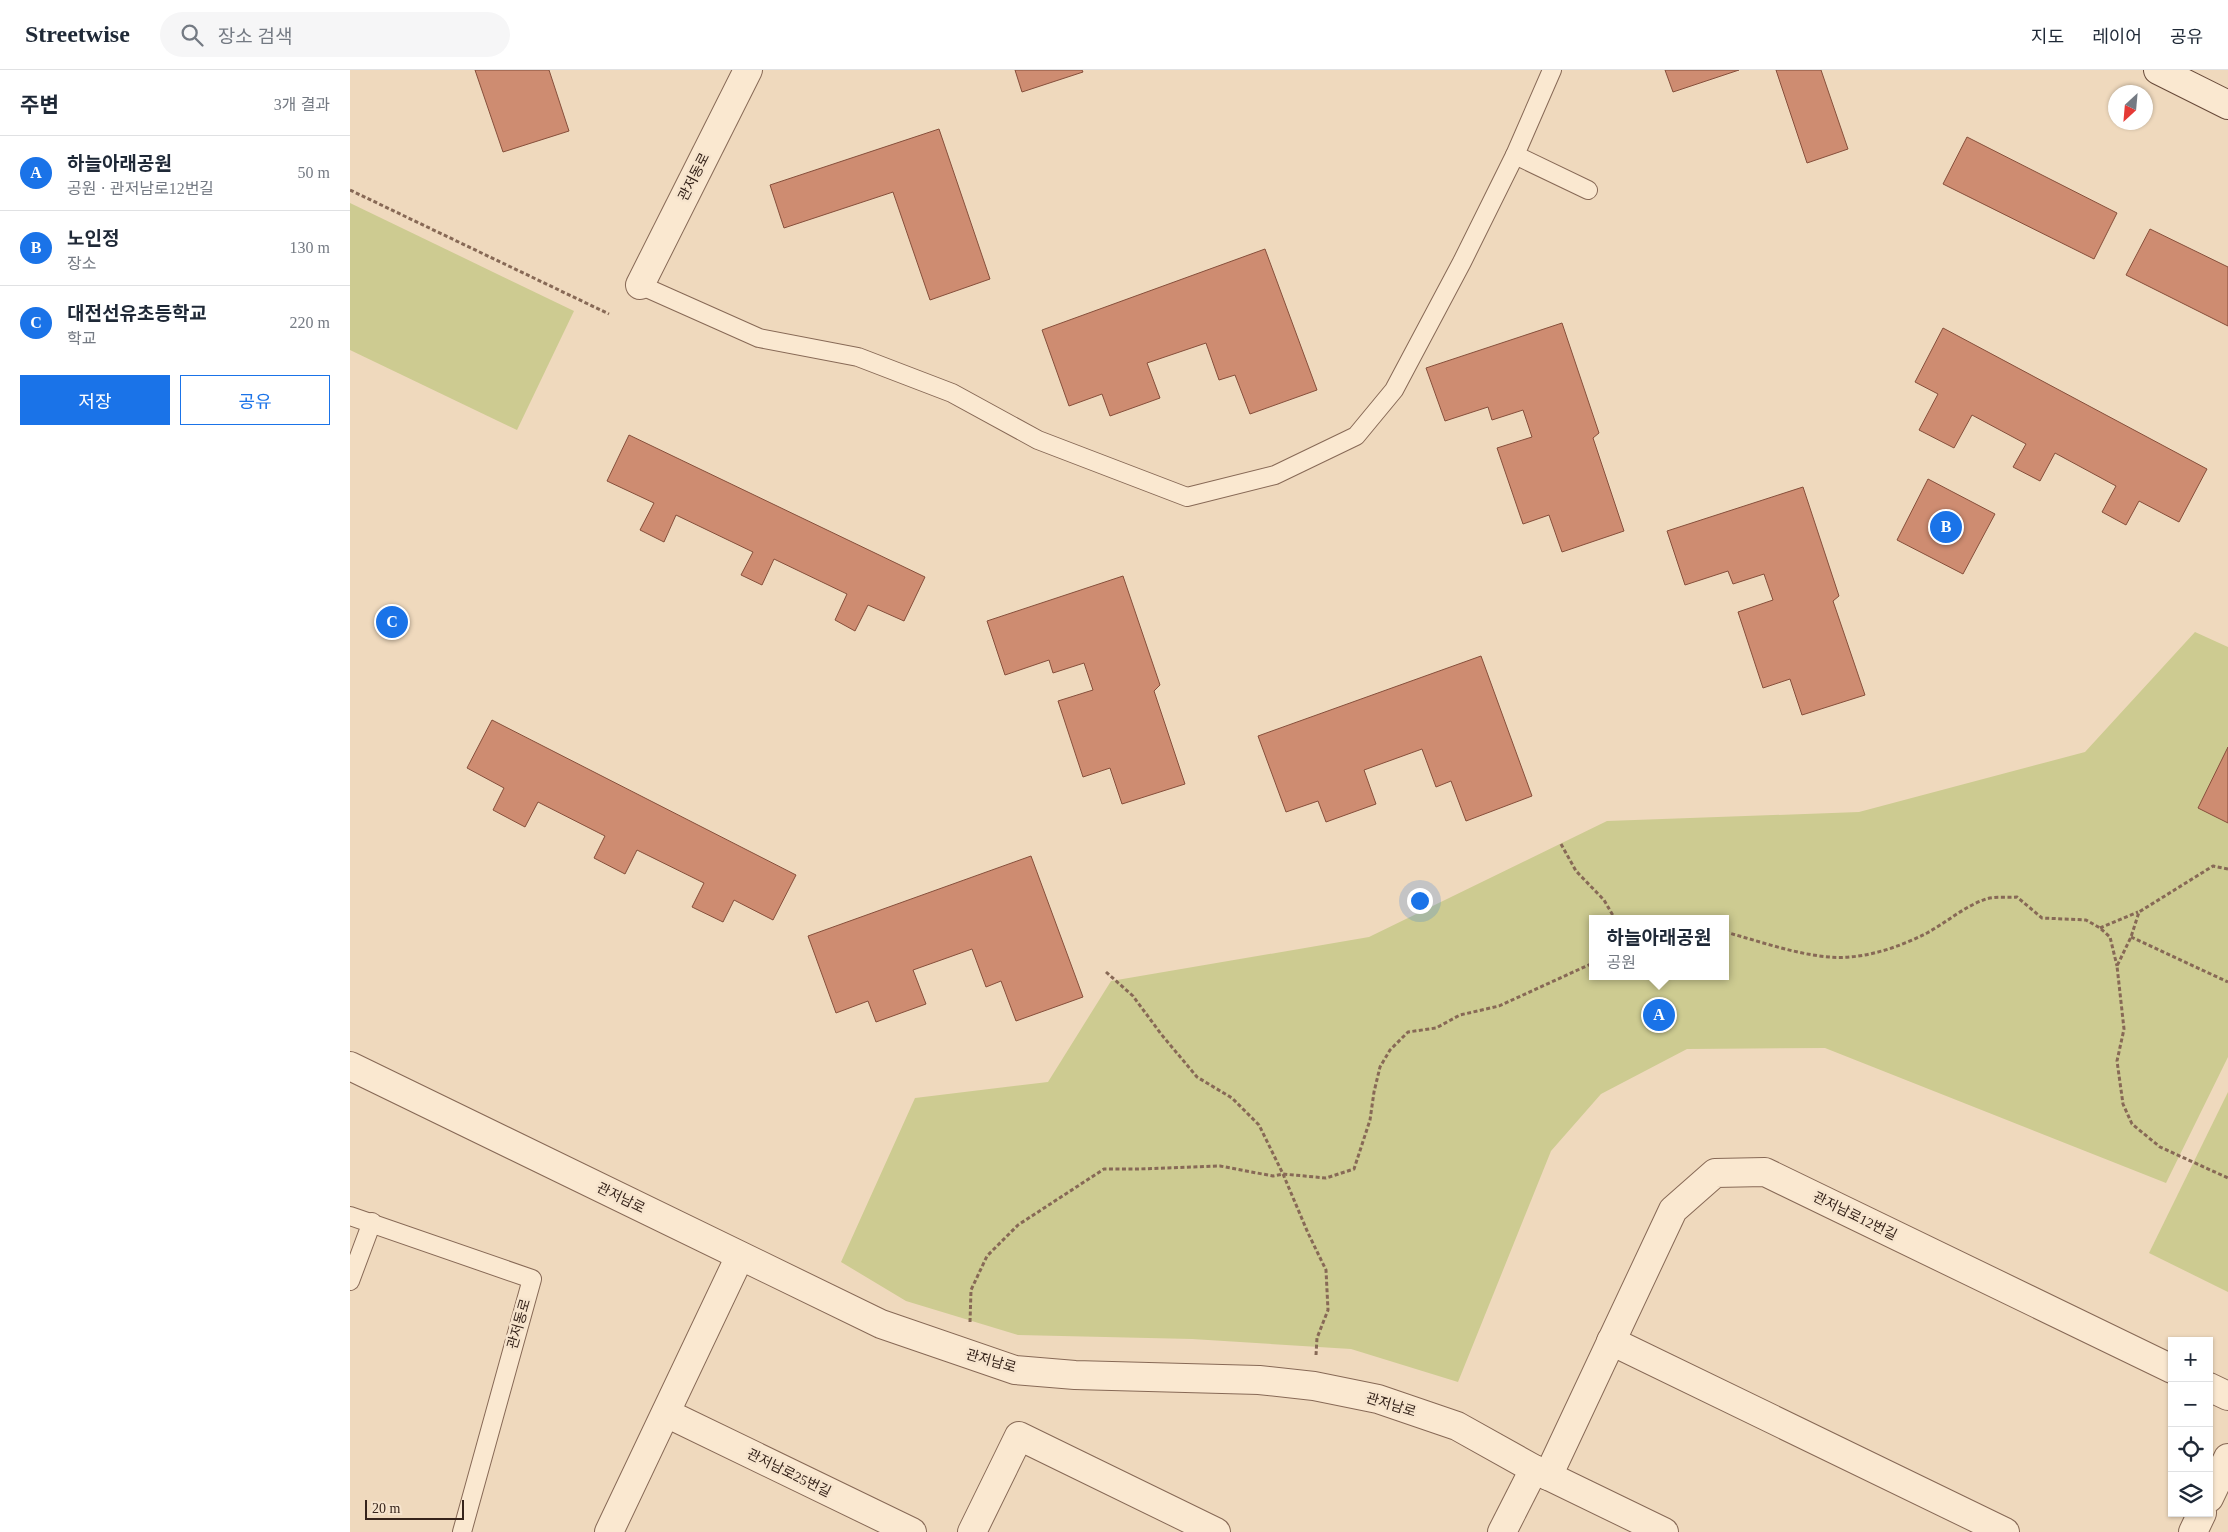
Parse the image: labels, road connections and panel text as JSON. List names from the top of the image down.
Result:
{
  "streets": {
    "street": [
      "관저동로",
      "관저남로",
      "관저남로12번길",
      "관저남로25번길"
    ]
  },
  "crossings": [
    ["관저남로", "관저남로12번길"]
  ],
  "scale_bar": "20 m",
  "north": "bottom left",
  "page": {
    "header": "Streetwise",
    "search": "장소 검색",
    "nav": ["지도", "레이어", "공유"],
    "heading": ["주변", "3개 결과"],
    "list": [
      {
        "mark": "A",
        "name": "하늘아래공원",
        "note": "공원 · 관저남로12번길",
        "value": "50 m"
      },
      {
        "mark": "B",
        "name": "노인정",
        "note": "장소",
        "value": "130 m"
      },
      {
        "mark": "C",
        "name": "대전선유초등학교",
        "note": "학교",
        "value": "220 m"
      }
    ],
    "buttons": ["저장", "공유"],
    "pins": ["B", "C", "A"],
    "popup": ["하늘아래공원", "공원"],
    "map_buttons": ["+", "−"],
    "scale": "20 m"
  }
}
